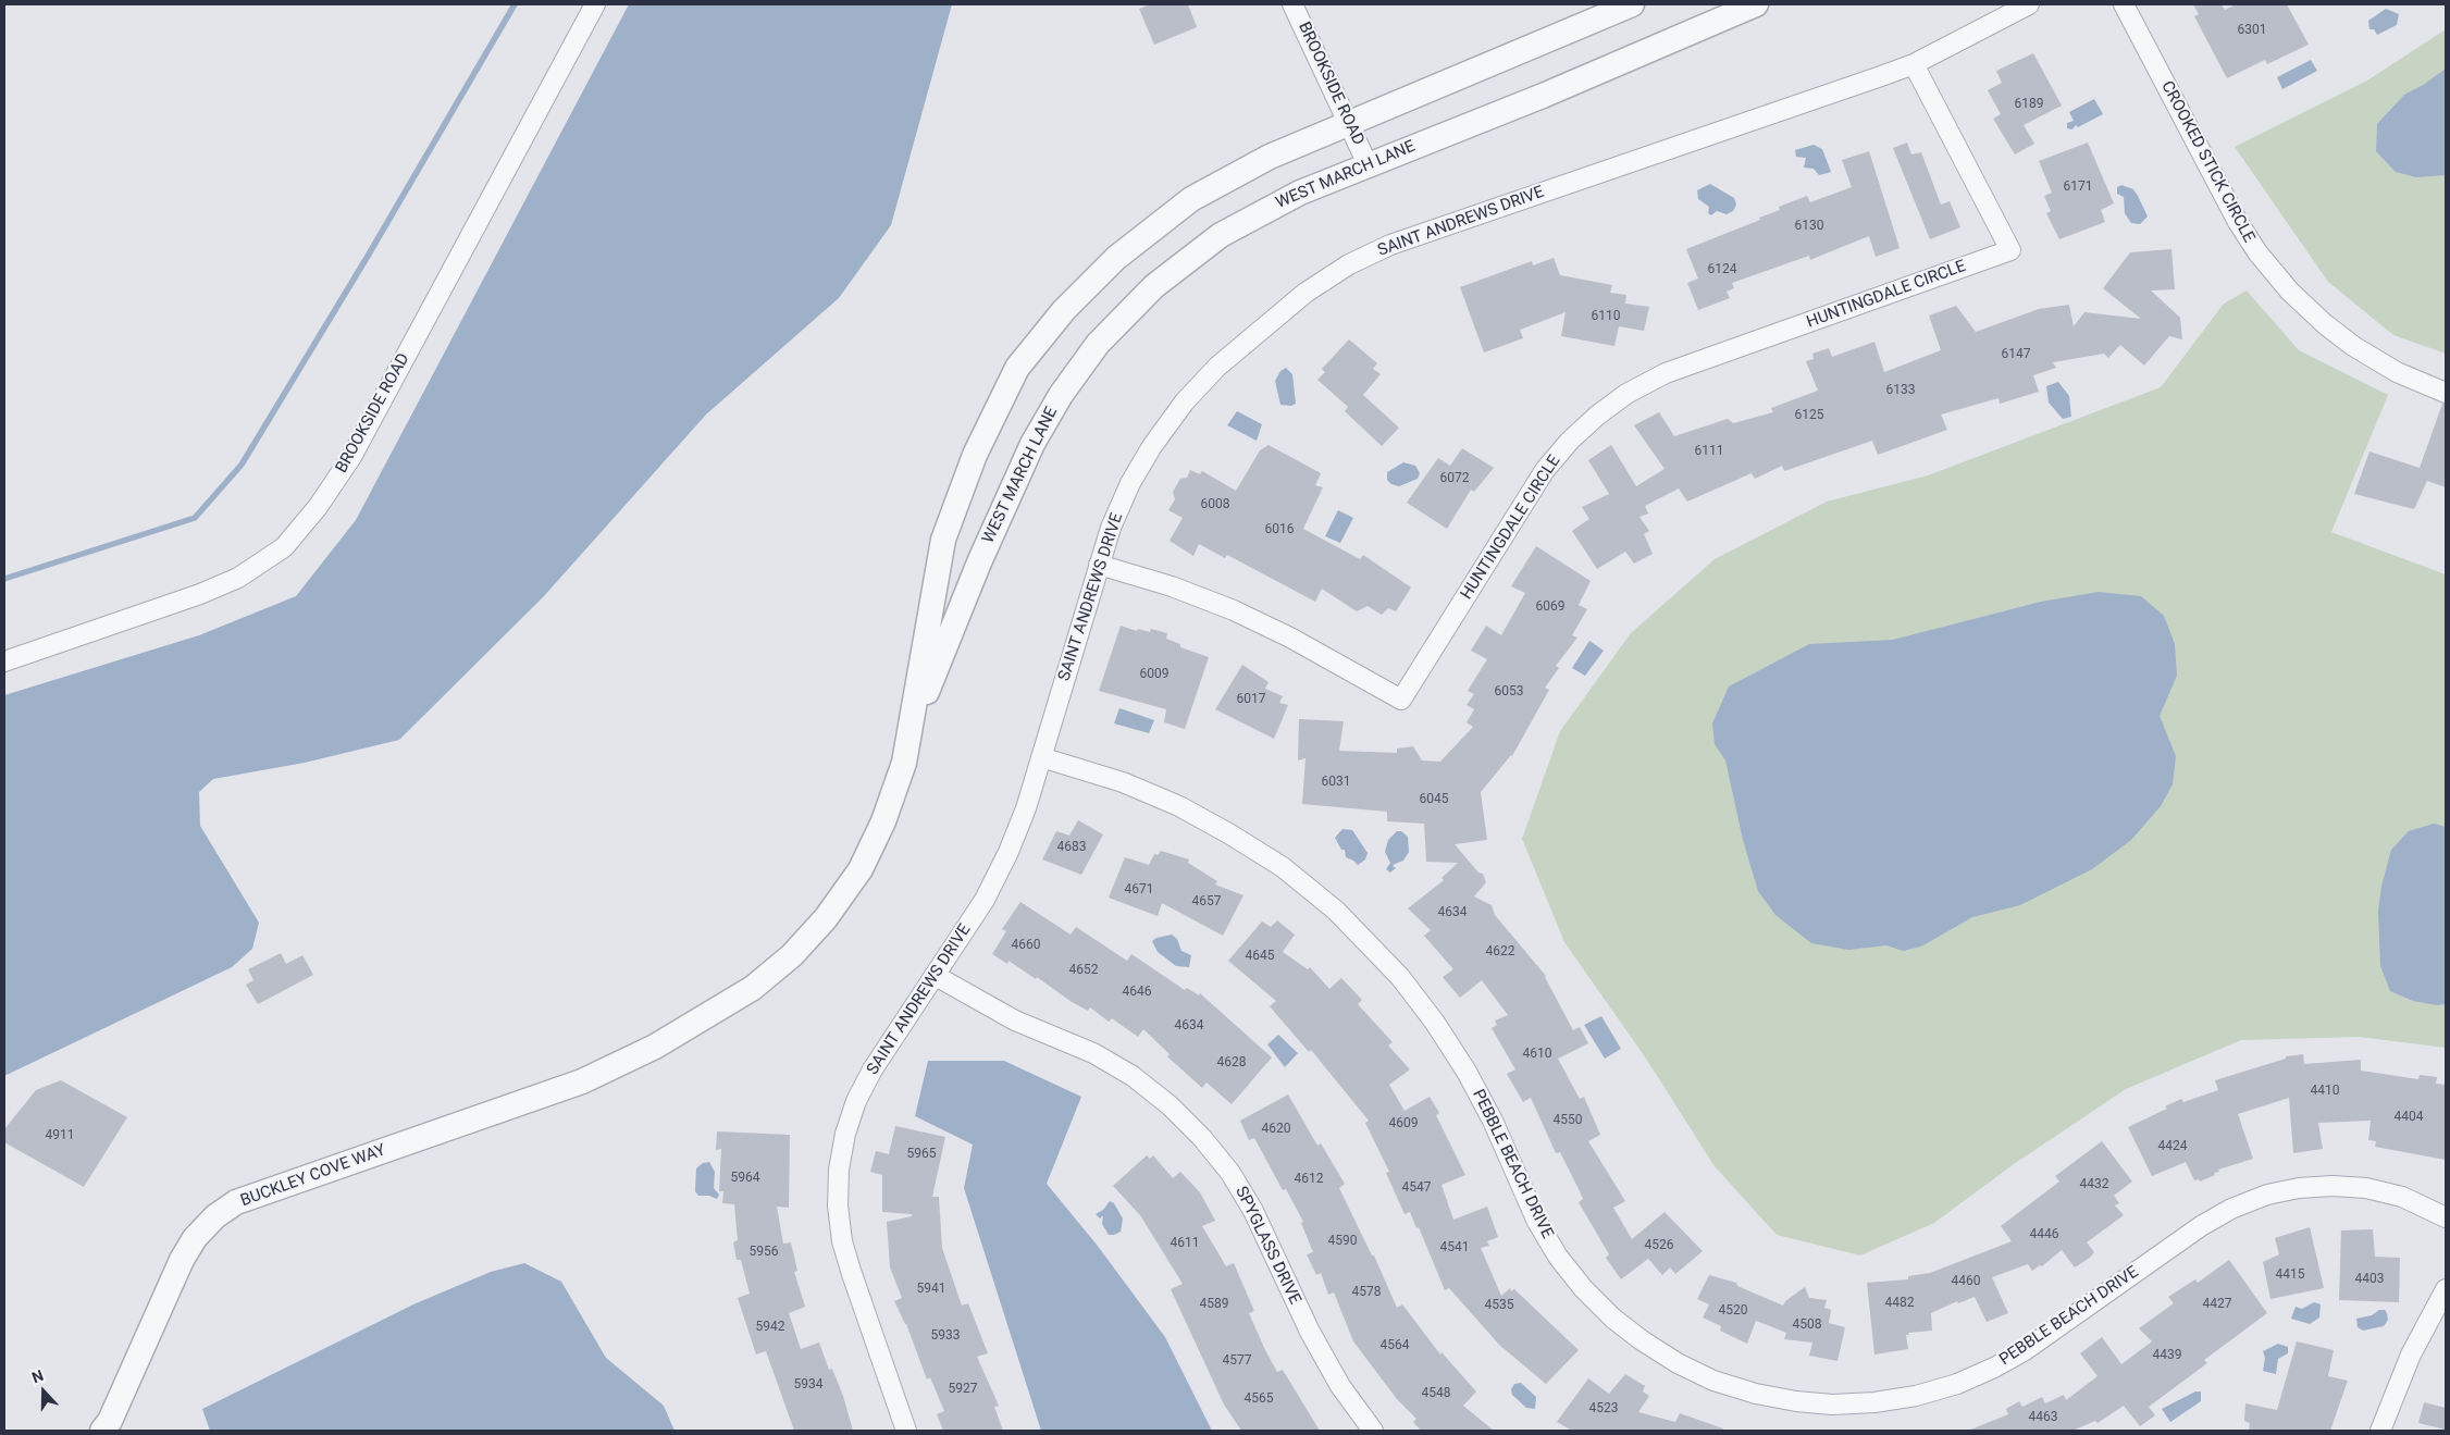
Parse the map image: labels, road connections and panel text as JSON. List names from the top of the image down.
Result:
{
  "streets": {
    "street": [
      "BROOKSIDE ROAD",
      "CROOKED STICK CIRCLE",
      "WEST MARCH LANE",
      "SAINT ANDREWS DRIVE",
      "HUNTINGDALE CIRCLE",
      "PEBBLE BEACH DRIVE",
      "BUCKLEY COVE WAY",
      "SPYGLASS DRIVE"
    ]
  },
  "crossings": [
    ["BROOKSIDE ROAD", "WEST MARCH LANE"],
    ["WEST MARCH LANE", "BUCKLEY COVE WAY"],
    ["SAINT ANDREWS DRIVE", "HUNTINGDALE CIRCLE"],
    ["SAINT ANDREWS DRIVE", "PEBBLE BEACH DRIVE"],
    ["SAINT ANDREWS DRIVE", "SPYGLASS DRIVE"]
  ],
  "house_numbers": [
    "6301",
    "6189",
    "6171",
    "6130",
    "6124",
    "6110",
    "6147",
    "6133",
    "6125",
    "6111",
    "6072",
    "6008",
    "6016",
    "6069",
    "6009",
    "6053",
    "6017",
    "6031",
    "6045",
    "4683",
    "4671",
    "4657",
    "4634",
    "4660",
    "4622",
    "4645",
    "4652",
    "4646",
    "4634",
    "4610",
    "4628",
    "4410",
    "4404",
    "4550",
    "4609",
    "4620",
    "4911",
    "4424",
    "5965",
    "5964",
    "4612",
    "4432",
    "4547",
    "4446",
    "4590",
    "4611",
    "4526",
    "4541",
    "5956",
    "4415",
    "4403",
    "4460",
    "5941",
    "4578",
    "4482",
    "4589",
    "4427",
    "4535",
    "4520",
    "4508",
    "5942",
    "5933",
    "4564",
    "4439",
    "4577",
    "5934",
    "5927",
    "4548",
    "4565",
    "4523",
    "4463"
  ],
  "north": "top"
}
